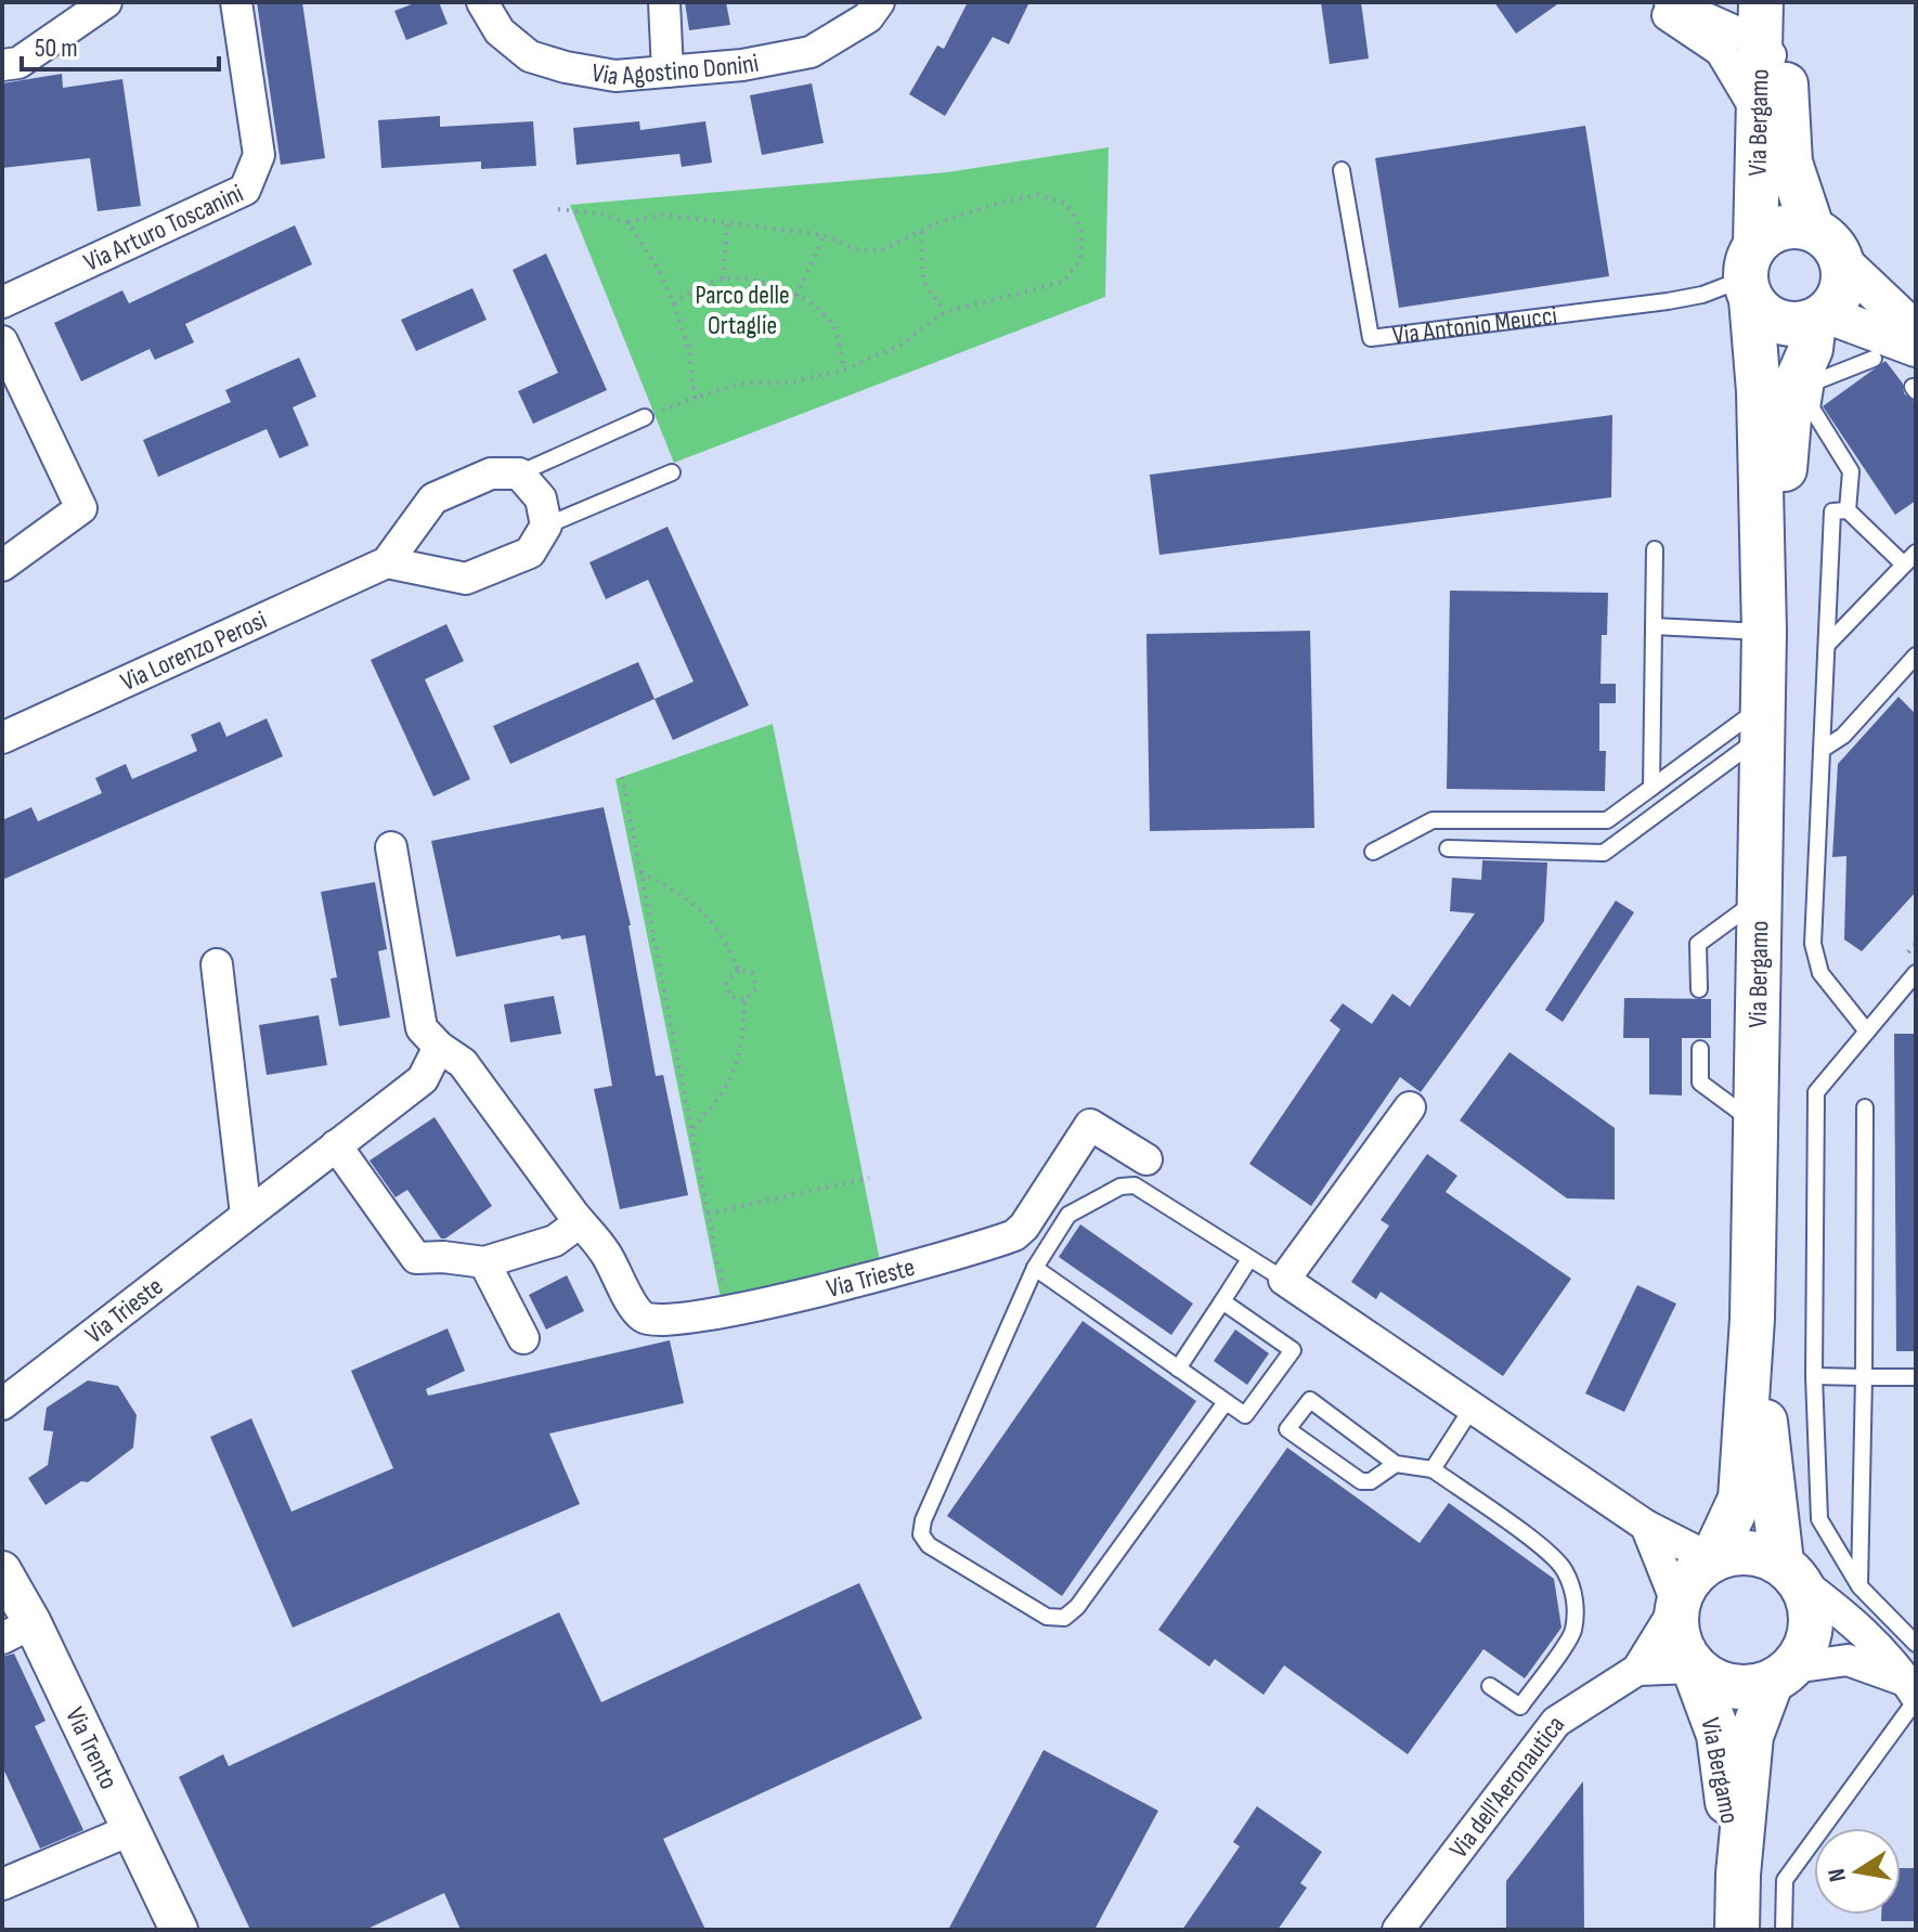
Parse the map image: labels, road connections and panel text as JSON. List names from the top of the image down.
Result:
{
  "streets": {
    "main road": ["Via Bergamo"],
    "street": [
      "Via Agostino Donini",
      "Via Arturo Toscanini",
      "Via Lorenzo Perosi",
      "Via Trieste",
      "Via Trento",
      "Via dell'Aeronautica"
    ],
    "lane": ["Via Antonio Meucci"]
  },
  "crossings": [
    ["Via Bergamo", "Via Antonio Meucci"],
    ["Via Bergamo", "Via dell'Aeronautica"]
  ],
  "parks": ["Parco delle Ortaglie"],
  "scale_bar": "50 m",
  "north": "left"
}
